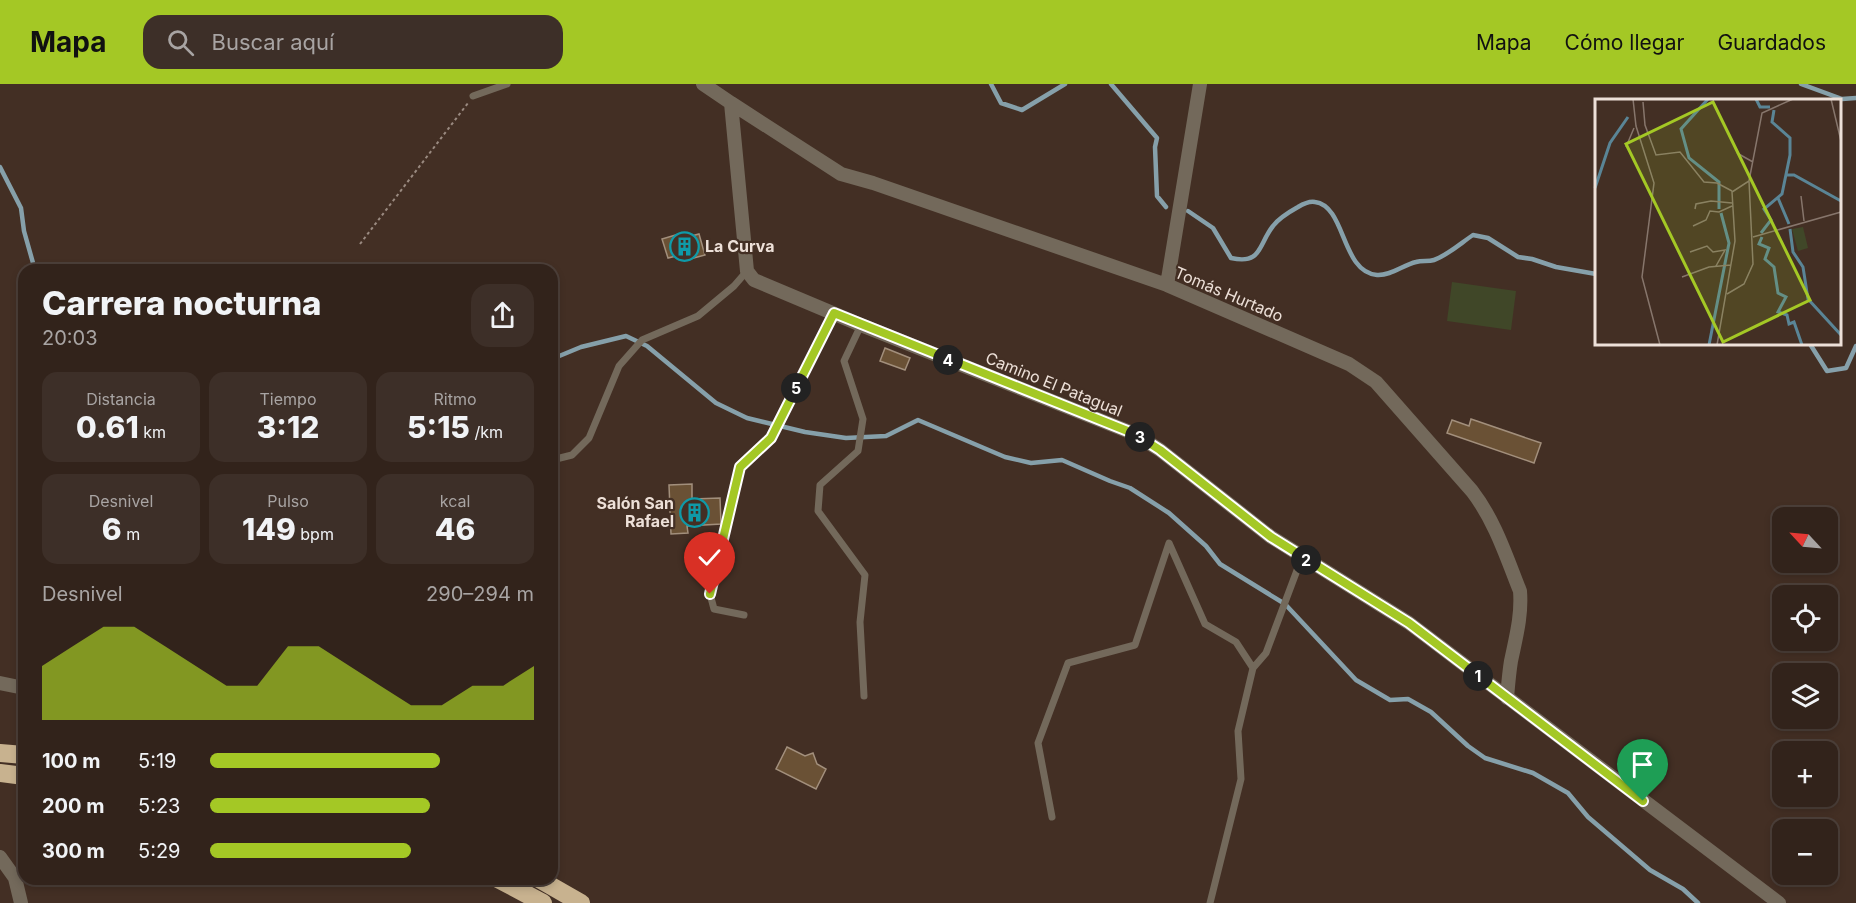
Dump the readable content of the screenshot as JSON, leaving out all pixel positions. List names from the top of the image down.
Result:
{
  "streets": {
    "street": ["Tomás Hurtado", "Camino El Patagual"]
  },
  "crossings": [
    ["Tomás Hurtado", "Camino El Patagual"]
  ],
  "places": {
    "building": ["La Curva", "Salón San Rafael"]
  },
  "north": "top left",
  "page": {
    "header": "Mapa",
    "search": "Buscar aquí",
    "nav": ["Mapa", "Cómo llegar", "Guardados"],
    "heading": ["Carrera nocturna", "20:03"],
    "pins": [
      "4",
      "5",
      "3",
      "2",
      "1"
    ],
    "stats": [
      ["Distancia", "0.61 km"],
      ["Tiempo", "3:12"],
      ["Ritmo", "5:15 /km"],
      ["Desnivel", "6 m"],
      ["Pulso", "149 bpm"],
      ["kcal", "46"]
    ],
    "map_buttons": ["+", "−"],
    "chart": ["Desnivel", "290–294 m"],
    "list": [
      {
        "name": "100 m",
        "note": "5:19"
      },
      {
        "name": "200 m",
        "note": "5:23"
      },
      {
        "name": "300 m",
        "note": "5:29"
      }
    ]
  }
}
